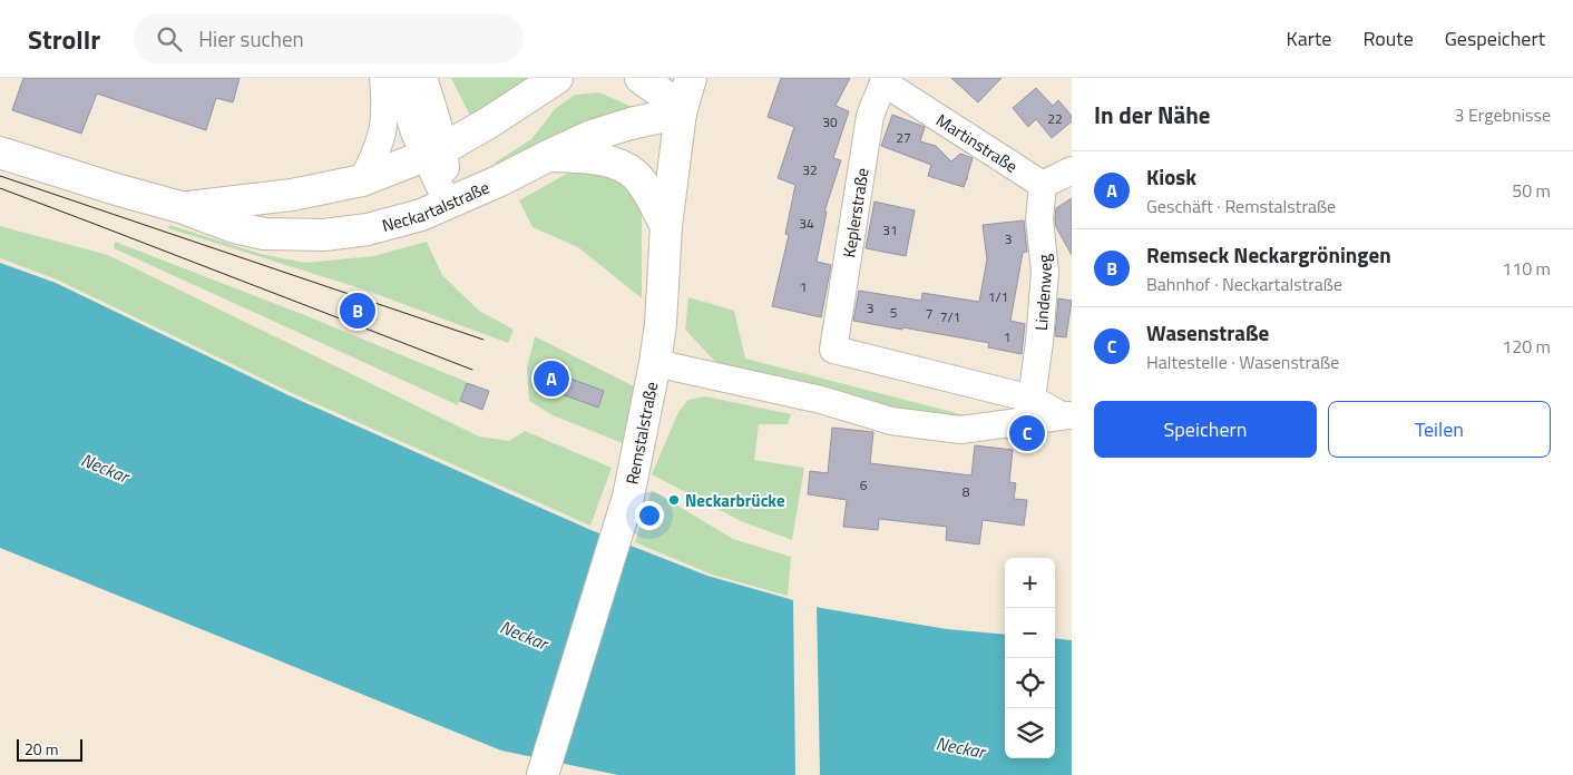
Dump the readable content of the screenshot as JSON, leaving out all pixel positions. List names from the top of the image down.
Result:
{
  "streets": {
    "main road": ["Neckartalstraße", "Remstalstraße"],
    "street": ["Martinstraße", "Keplerstraße", "Lindenweg"]
  },
  "crossings": [
    ["Martinstraße", "Keplerstraße"],
    ["Martinstraße", "Lindenweg"],
    ["Neckartalstraße", "Remstalstraße"],
    ["Keplerstraße", "Lindenweg"]
  ],
  "water": ["Neckar"],
  "places": ["Neckarbrücke"],
  "house_numbers": [
    "22",
    "30",
    "27",
    "32",
    "34",
    "31",
    "3",
    "1",
    "1/1",
    "3",
    "5",
    "7",
    "7/1",
    "1",
    "6",
    "8"
  ],
  "scale_bar": "20 m",
  "page": {
    "header": "Strollr",
    "search": "Hier suchen",
    "nav": ["Karte", "Route", "Gespeichert"],
    "heading": ["In der Nähe", "3 Ergebnisse"],
    "list": [
      {
        "mark": "A",
        "name": "Kiosk",
        "note": "Geschäft · Remstalstraße",
        "value": "50 m"
      },
      {
        "mark": "B",
        "name": "Remseck Neckargröningen",
        "note": "Bahnhof · Neckartalstraße",
        "value": "110 m"
      },
      {
        "mark": "C",
        "name": "Wasenstraße",
        "note": "Haltestelle · Wasenstraße",
        "value": "120 m"
      }
    ],
    "pins": ["B", "A", "C"],
    "buttons": ["Speichern", "Teilen"],
    "map_buttons": ["+", "−"],
    "scale": "20 m"
  }
}
